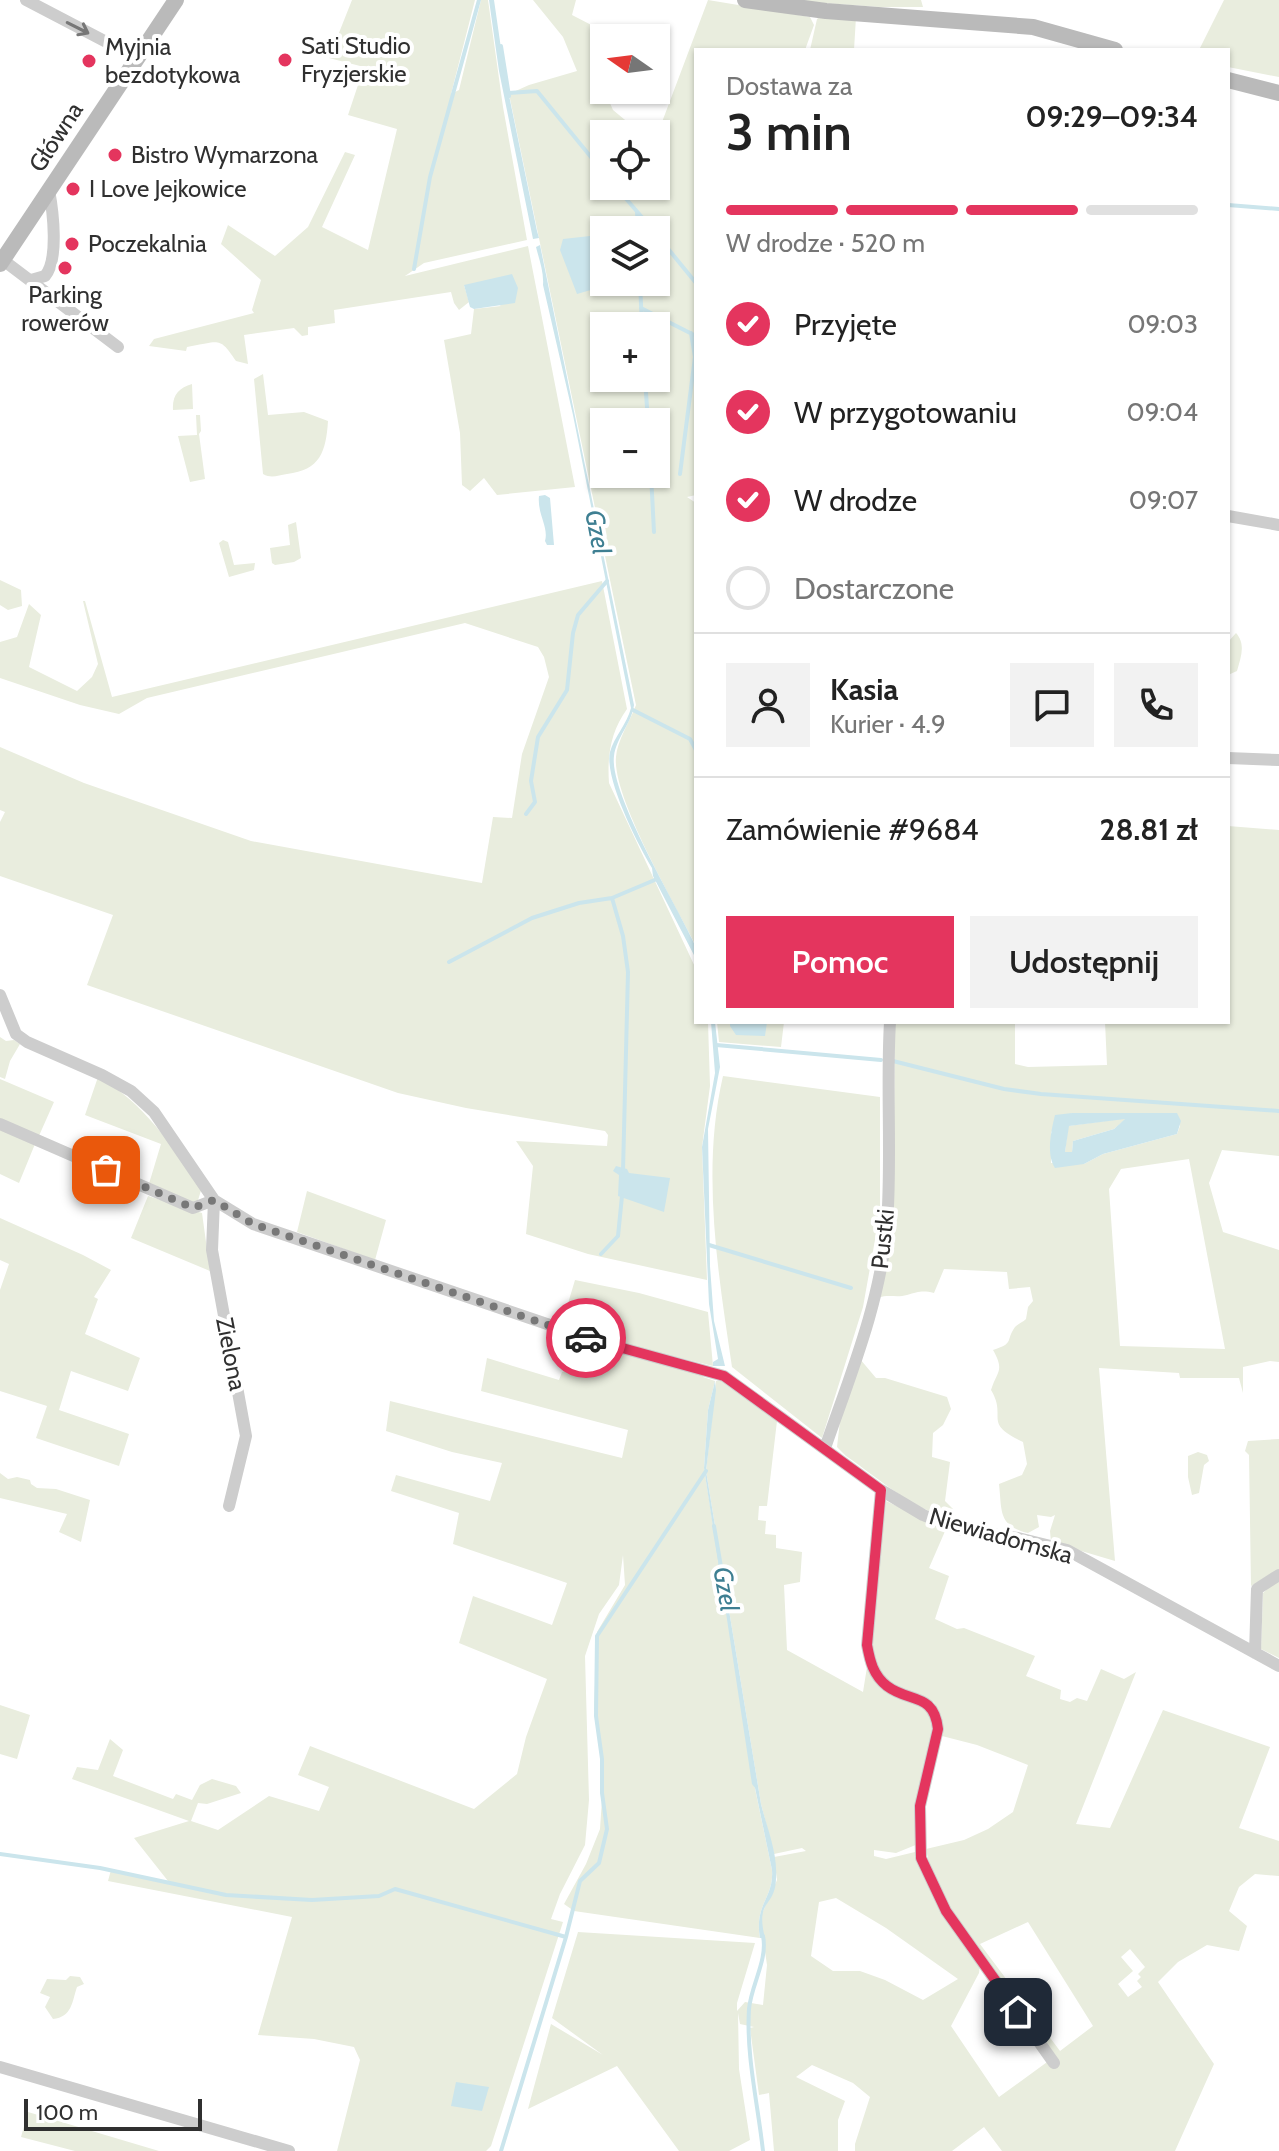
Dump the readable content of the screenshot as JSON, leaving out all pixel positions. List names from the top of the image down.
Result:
{
  "streets": {
    "street": [
      "Główna",
      "Pustki",
      "Zielona",
      "Niewiadomska"
    ]
  },
  "crossings": [
    ["Pustki", "Niewiadomska"],
    ["Zielona", "Niewiadomska"]
  ],
  "water": ["Gzel"],
  "places": [
    "Sati Studio Fryzjerskie",
    "Myjnia bezdotykowa",
    "Bistro Wymarzona",
    "I Love Jejkowice",
    "Poczekalnia",
    "Parking rowerów"
  ],
  "scale_bar": "100 m",
  "north": "left",
  "page": {
    "map_buttons": ["+", "−"],
    "heading": ["3 min", "Dostawa za", "09:29–09:34"],
    "panel": [
      "Kasia",
      "Kurier · 4.9",
      "Zamówienie #9684",
      "28.81 zł"
    ],
    "bar": "W drodze · 520 m",
    "list": [
      ["Przyjęte", "09:03"],
      ["W przygotowaniu", "09:04"],
      ["W drodze", "09:07"],
      "Dostarczone"
    ],
    "buttons": ["Pomoc", "Udostępnij"],
    "scale": "100 m"
  }
}
